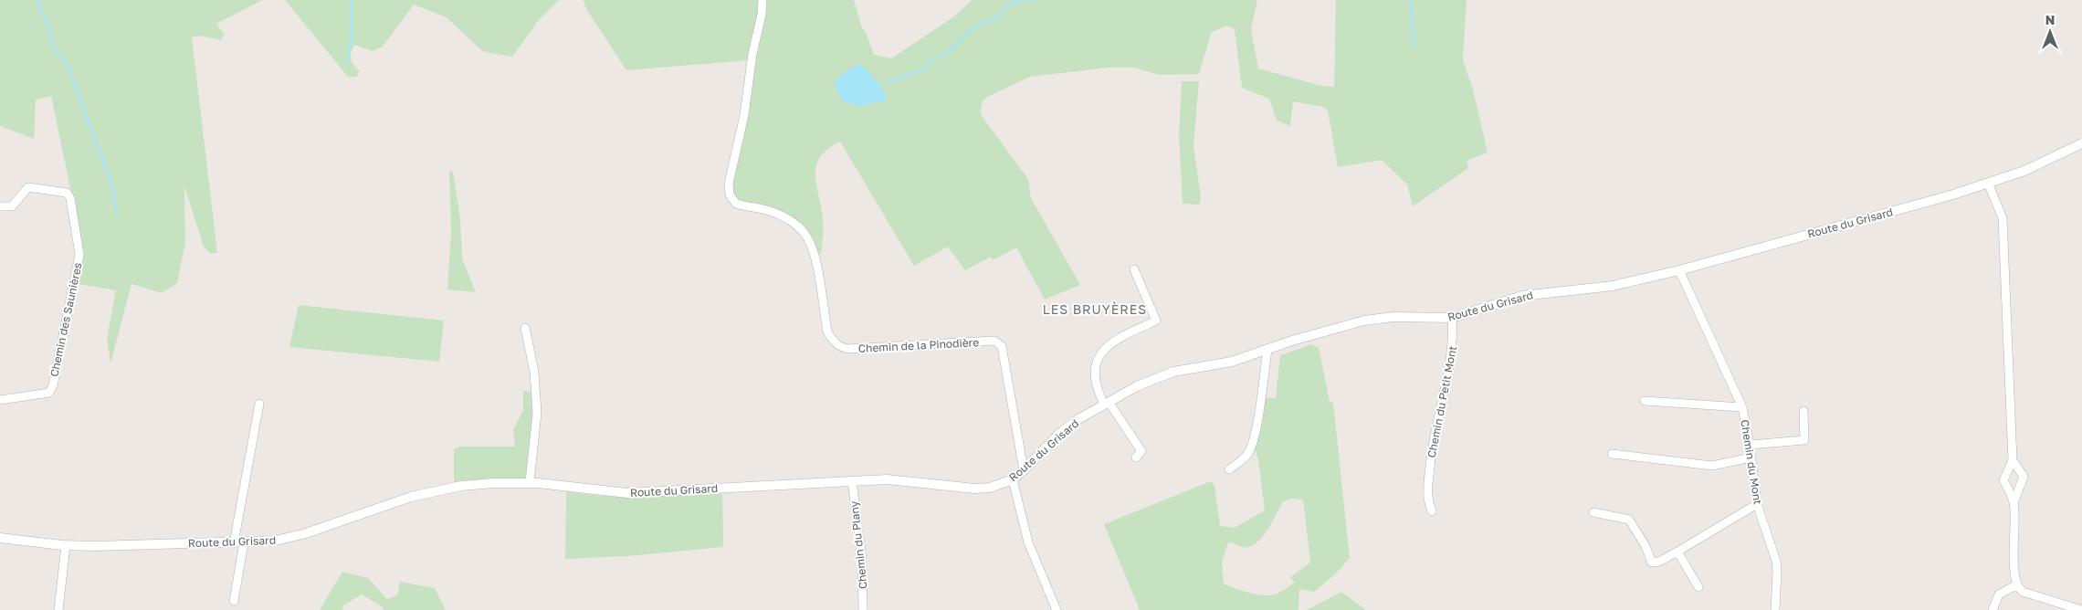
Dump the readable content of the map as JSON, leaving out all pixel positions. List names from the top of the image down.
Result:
{
  "streets": {
    "street": [
      "Route du Grisard",
      "Chemin des Saunières",
      "Chemin de la Pinodière",
      "Chemin du Petit Mont",
      "Chemin du Mont",
      "Chemin du Plany"
    ]
  },
  "crossings": [
    ["Route du Grisard", "Chemin de la Pinodière"],
    ["Route du Grisard", "Chemin du Petit Mont"],
    ["Route du Grisard", "Chemin du Mont"],
    ["Route du Grisard", "Chemin du Plany"]
  ],
  "districts": ["LES BRUYÈRES"],
  "north": "top"
}
